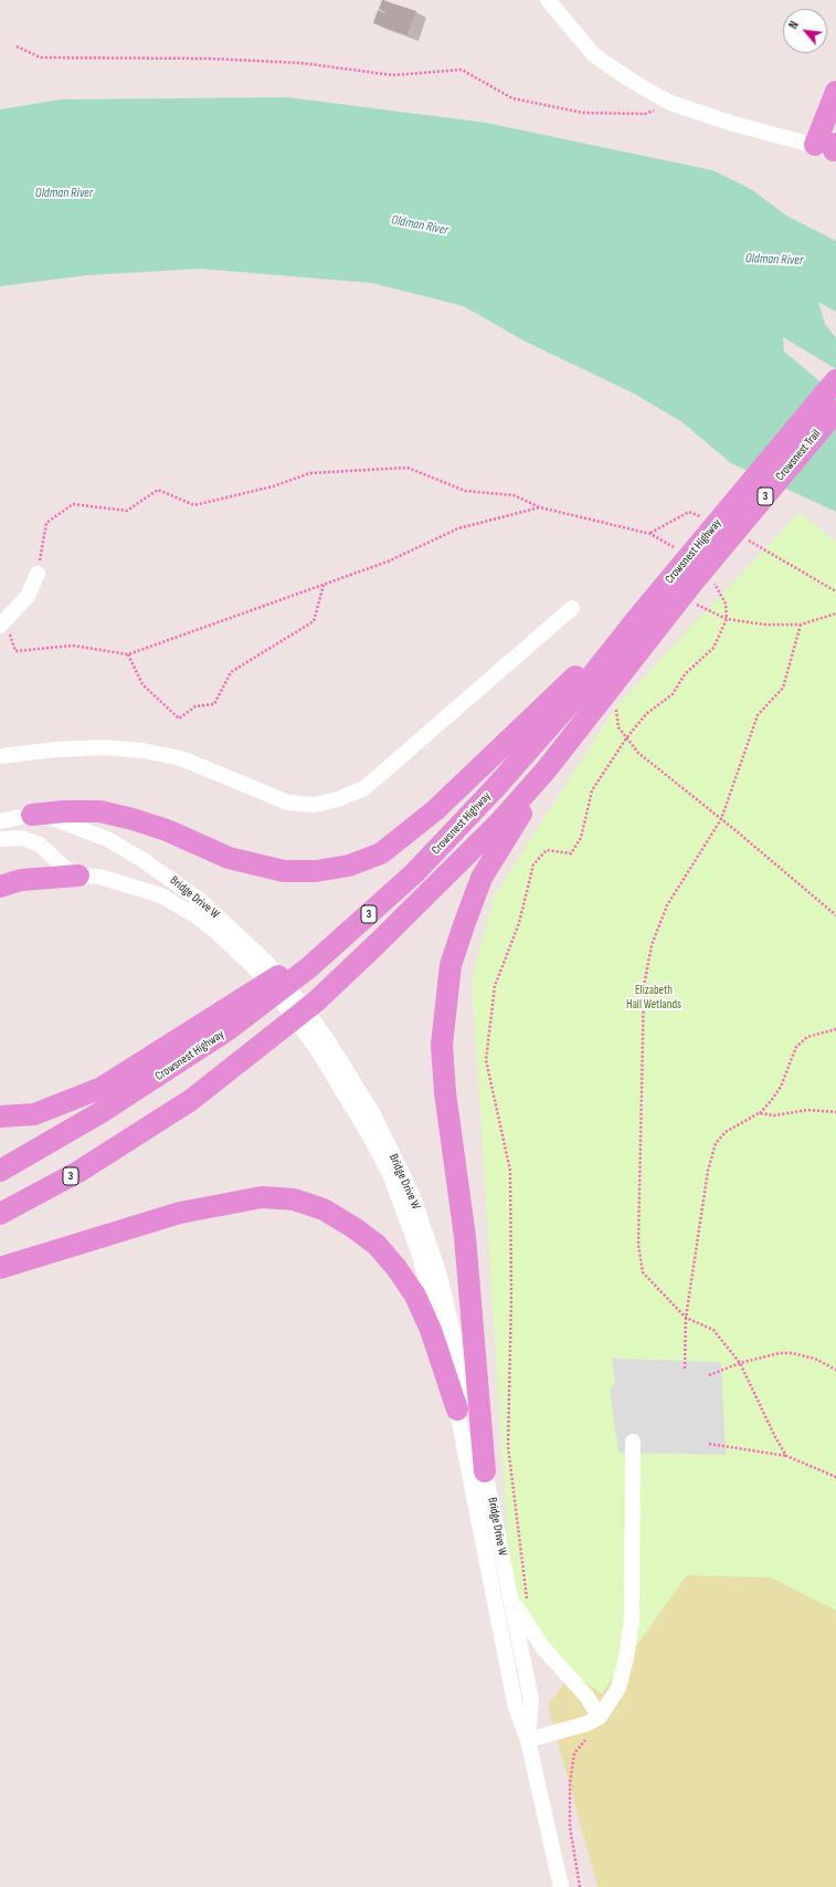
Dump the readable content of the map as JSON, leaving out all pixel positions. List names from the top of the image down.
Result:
{
  "streets": {
    "highway": ["Crowsnest Trail", "3", "Crowsnest Highway"],
    "street": ["Bridge Drive W"]
  },
  "crossings": [
    ["Crowsnest Trail", "Crowsnest Highway"]
  ],
  "water": ["Oldman River"],
  "parks": ["Elizabeth Hall Wetlands"],
  "north": "top left"
}
